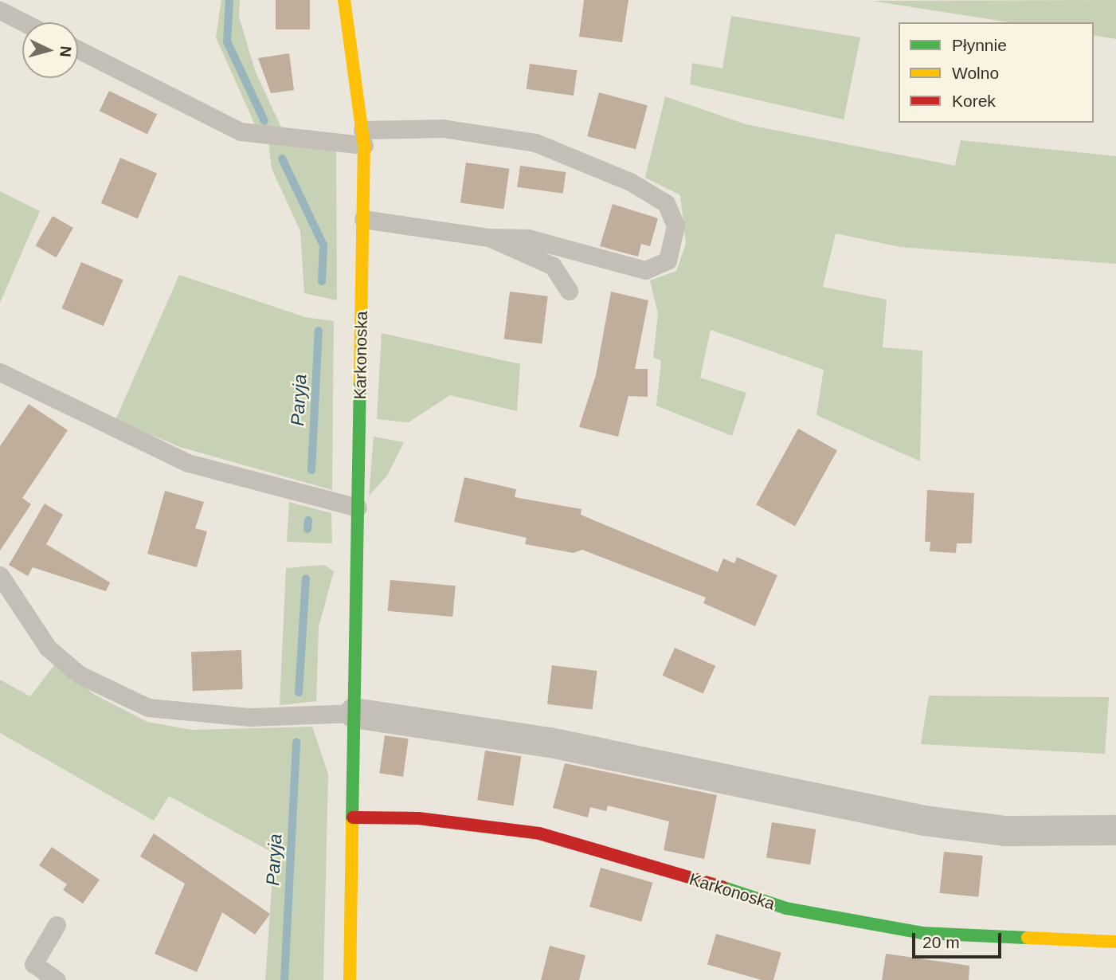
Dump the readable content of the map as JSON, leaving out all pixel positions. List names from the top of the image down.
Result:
{
  "streets": {
    "street": ["Karkonoska"]
  },
  "water": ["Paryja"],
  "legend": ["Płynnie", "Wolno", "Korek"],
  "scale_bar": "20 m",
  "north": "right"
}
